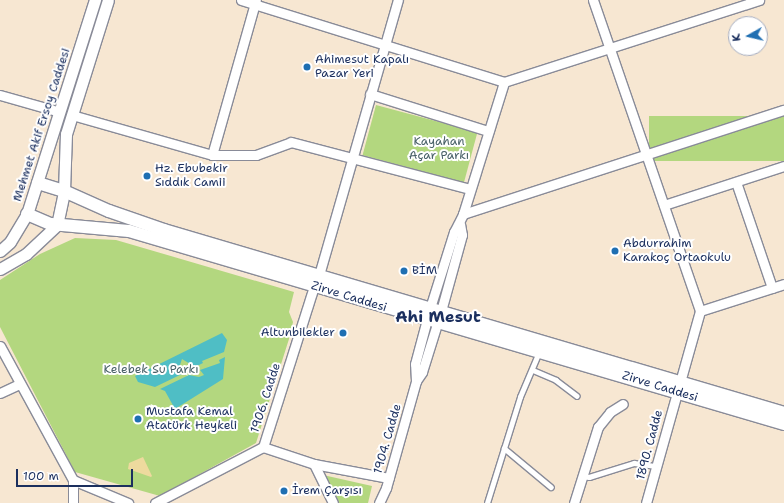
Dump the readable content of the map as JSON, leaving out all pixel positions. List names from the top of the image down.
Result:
{
  "streets": {
    "main road": ["Zirve Caddesi"],
    "street": [
      "Mehmet Akif Ersoy Caddesi",
      "1906. Cadde",
      "1904. Cadde",
      "1890. Cadde"
    ]
  },
  "crossings": [
    ["Mehmet Akif Ersoy Caddesi", "Zirve Caddesi"],
    ["Zirve Caddesi", "1906. Cadde"],
    ["Zirve Caddesi", "1904. Cadde"],
    ["Zirve Caddesi", "1890. Cadde"]
  ],
  "districts": ["Ahi Mesut"],
  "parks": ["Kayahan Açar Parkı", "Kelebek Su Parkı"],
  "places": [
    "Ahimesut Kapalı Pazar Yeri",
    "Hz. Ebubekir Sıddık Camii",
    "Abdurrahim Karakoç Ortaokulu",
    "BİM",
    "Altunbilekler",
    "Mustafa Kemal Atatürk Heykeli",
    "İrem Çarşısı"
  ],
  "scale_bar": "100 m",
  "north": "left"
}
